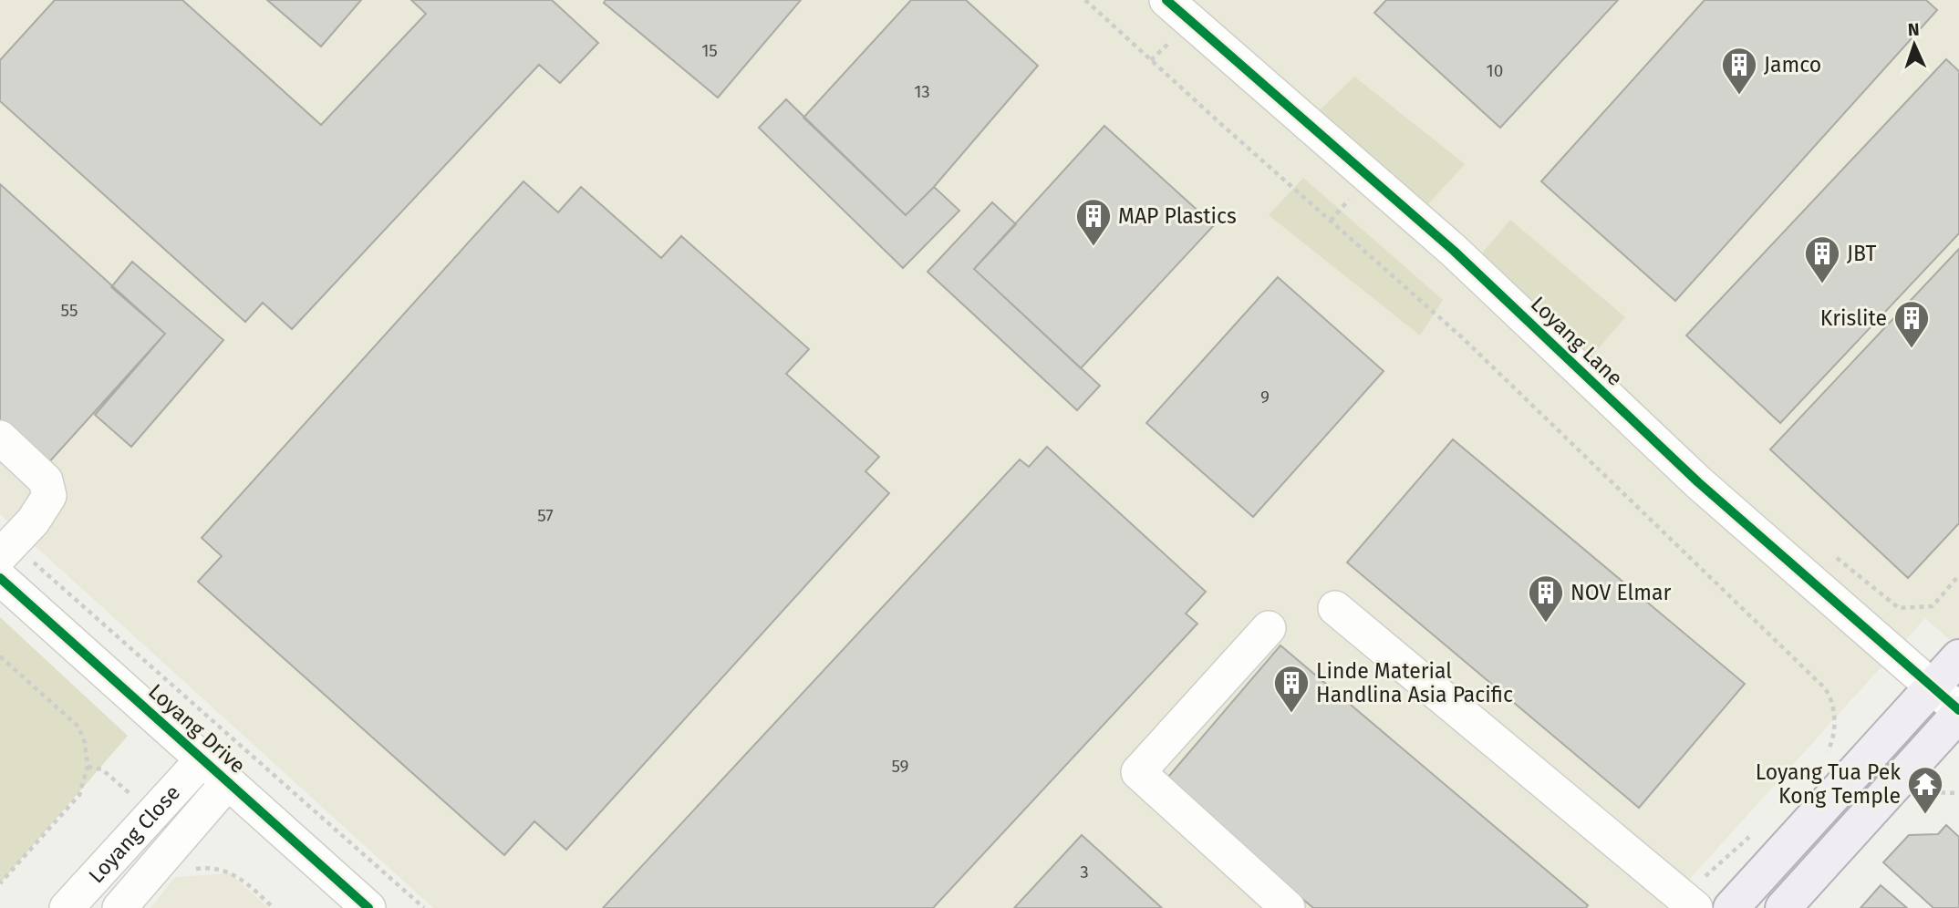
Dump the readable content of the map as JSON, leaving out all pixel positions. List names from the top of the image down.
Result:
{
  "streets": {
    "street": ["Loyang Lane", "Loyang Drive", "Loyang Close"]
  },
  "crossings": [
    ["Loyang Drive", "Loyang Close"]
  ],
  "places": {
    "building": [
      "Jamco",
      "MAP Plastics",
      "JBT",
      "Krislite",
      "NOV Elmar",
      "Linde Material Handlina Asia Pacific"
    ],
    "temple": ["Loyang Tua Pek Kong Temple"]
  },
  "house_numbers": [
    "15",
    "10",
    "13",
    "55",
    "9",
    "57",
    "59",
    "3"
  ],
  "north": "top"
}
